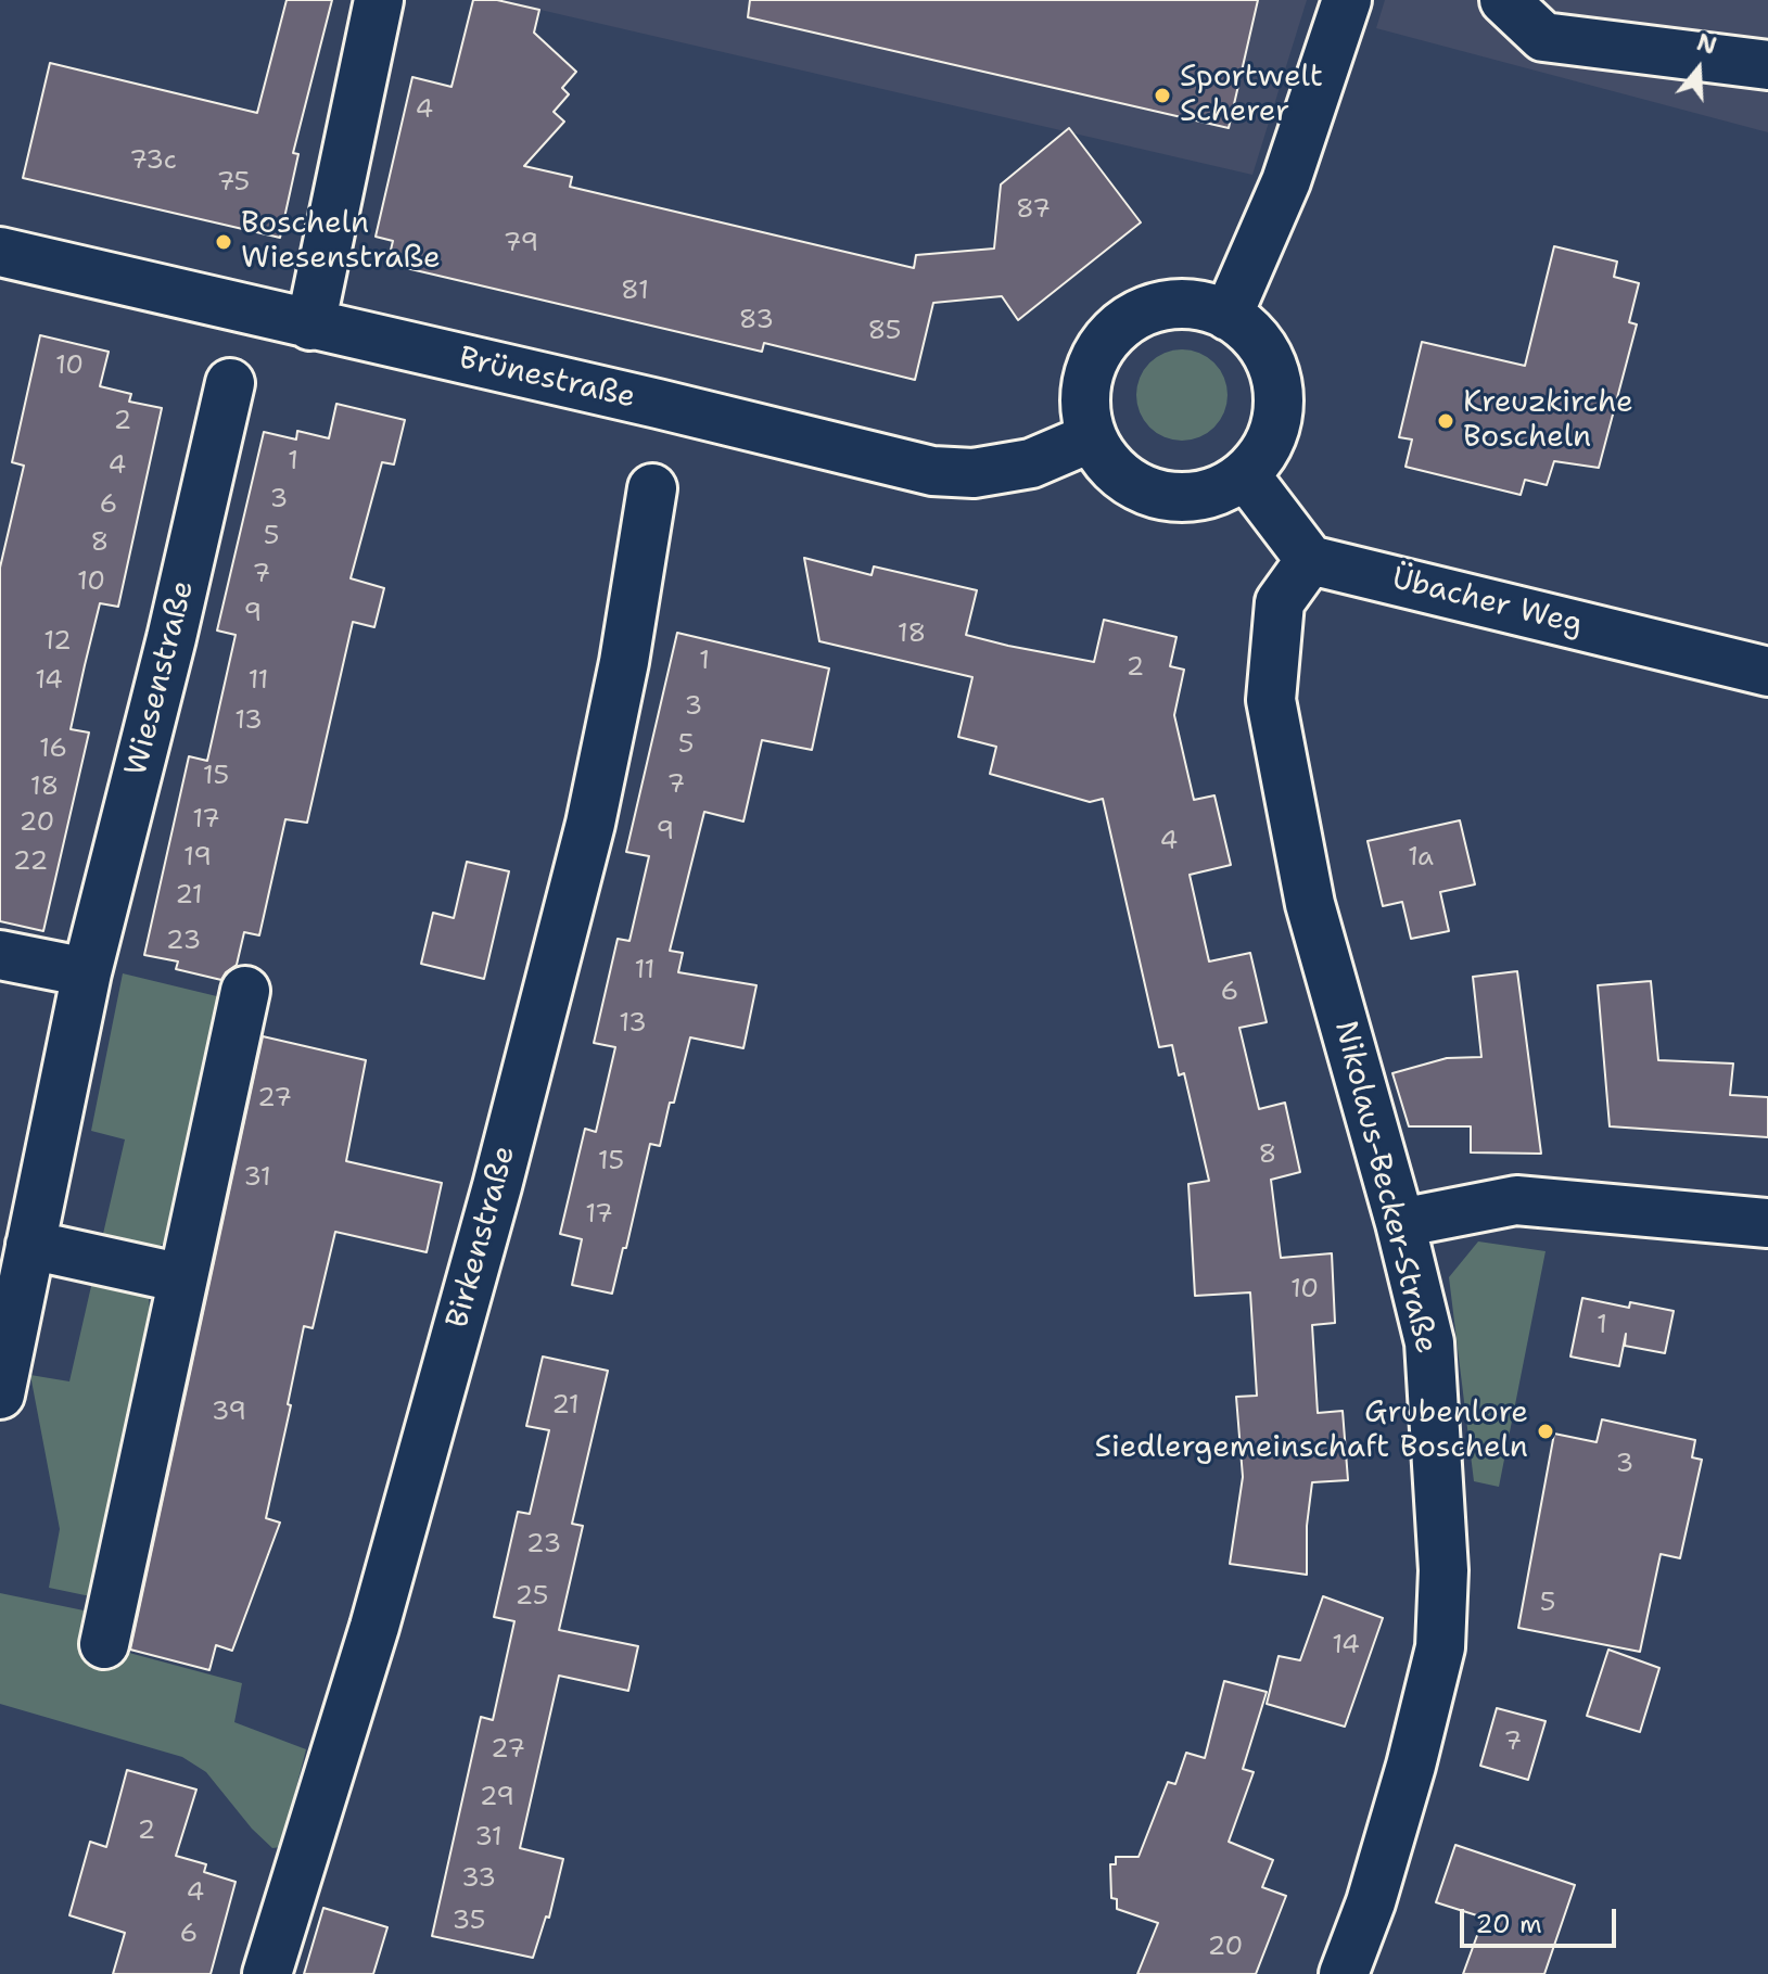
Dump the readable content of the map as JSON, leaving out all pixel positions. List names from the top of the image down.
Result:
{
  "streets": {
    "street": [
      "Brünestraße",
      "Übacher Weg",
      "Wiesenstraße",
      "Nikolaus-Becker-Straße",
      "Birkenstraße"
    ]
  },
  "crossings": [
    ["Übacher Weg", "Nikolaus-Becker-Straße"]
  ],
  "places": [
    "Sportwelt Scherer",
    "Boscheln Wiesenstraße",
    "Kreuzkirche Boscheln",
    "Grubenlore Siedlergemeinschaft Boscheln"
  ],
  "house_numbers": [
    "4",
    "73c",
    "75",
    "87",
    "79",
    "81",
    "83",
    "85",
    "10",
    "2",
    "1",
    "4",
    "3",
    "6",
    "5",
    "8",
    "7",
    "10",
    "9",
    "18",
    "12",
    "1",
    "2",
    "14",
    "11",
    "3",
    "13",
    "5",
    "16",
    "15",
    "7",
    "18",
    "17",
    "20",
    "9",
    "4",
    "19",
    "1a",
    "22",
    "21",
    "23",
    "11",
    "6",
    "13",
    "27",
    "8",
    "15",
    "31",
    "17",
    "10",
    "1",
    "21",
    "39",
    "3",
    "23",
    "25",
    "5",
    "14",
    "7",
    "27",
    "29",
    "2",
    "31",
    "33",
    "4",
    "35",
    "6",
    "20"
  ],
  "scale_bar": "20 m",
  "north": "top"
}
